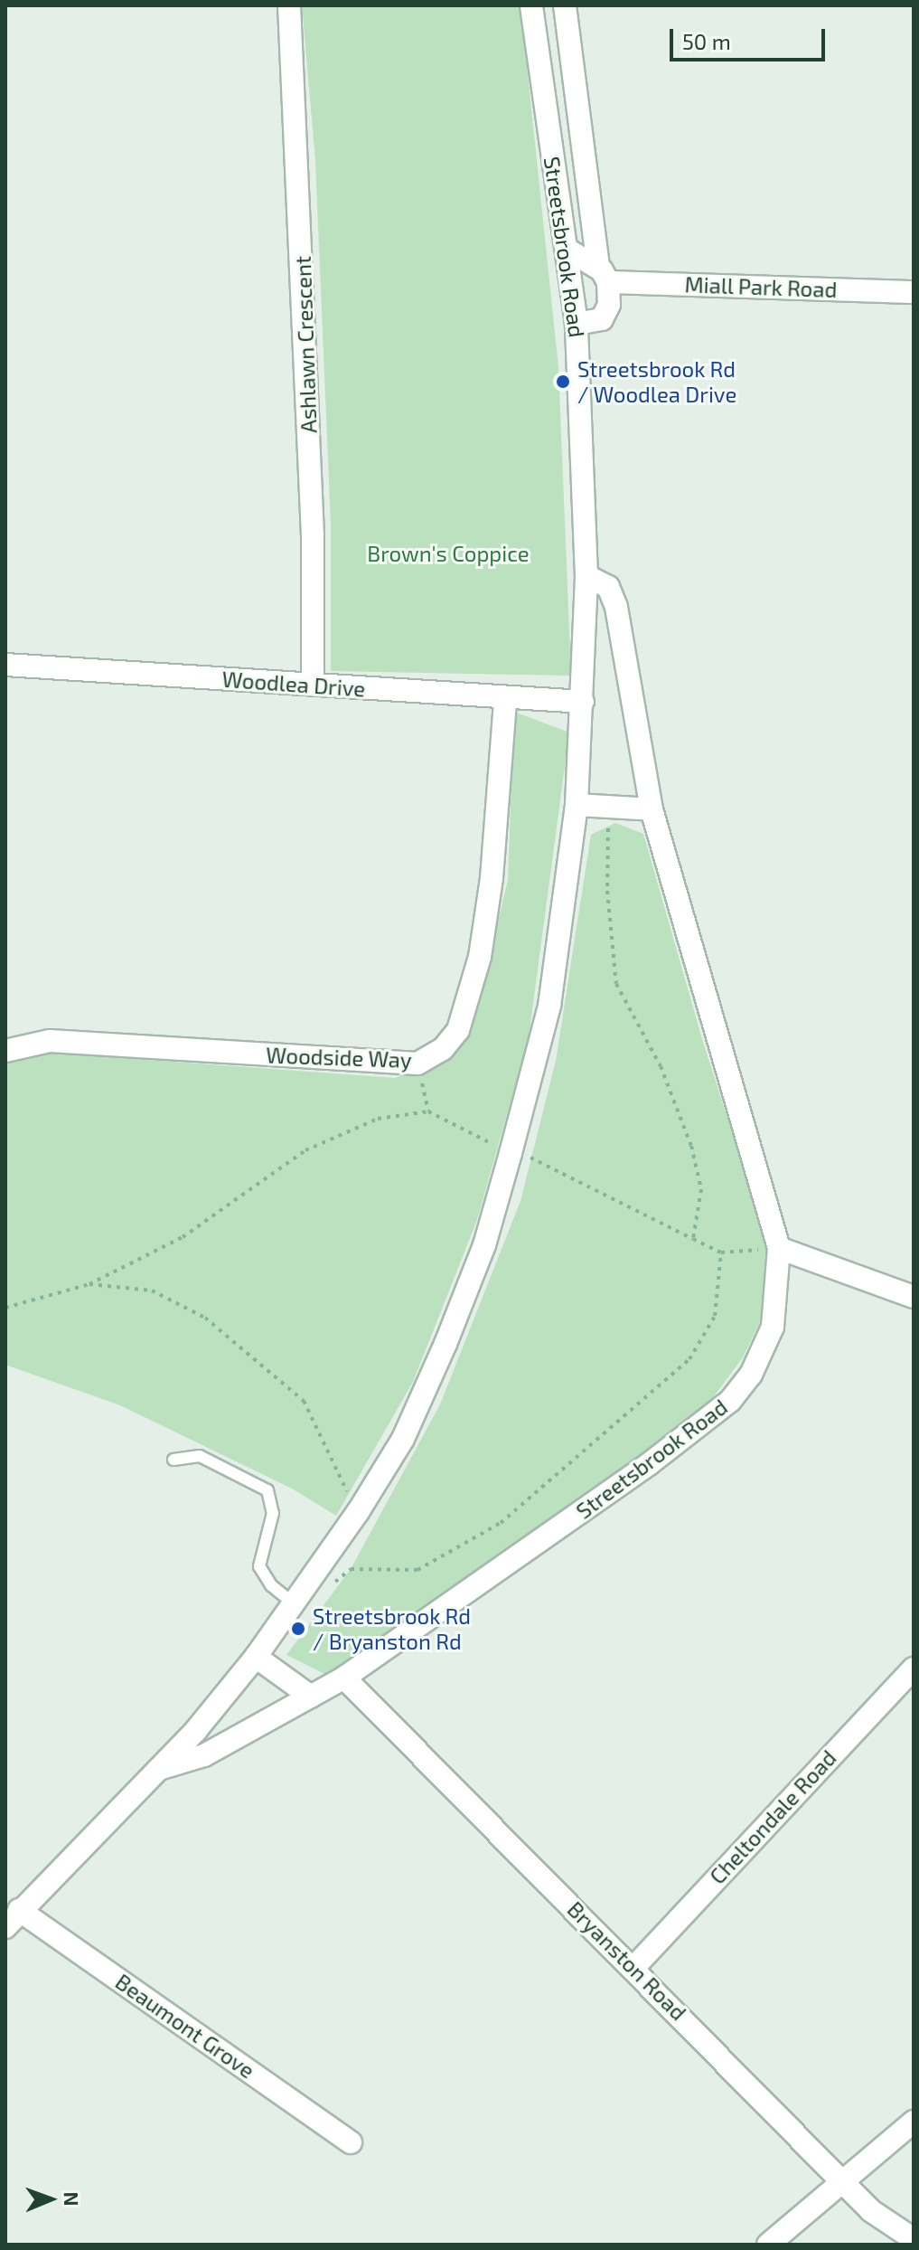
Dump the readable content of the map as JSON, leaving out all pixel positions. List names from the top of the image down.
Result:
{
  "streets": {
    "street": [
      "Streetsbrook Road",
      "Miall Park Road",
      "Ashlawn Crescent",
      "Woodlea Drive",
      "Woodside Way",
      "Cheltondale Road",
      "Bryanston Road",
      "Beaumont Grove"
    ]
  },
  "crossings": [
    ["Streetsbrook Road", "Miall Park Road"],
    ["Streetsbrook Road", "Woodlea Drive"],
    ["Streetsbrook Road", "Bryanston Road"],
    ["Streetsbrook Road", "Beaumont Grove"],
    ["Ashlawn Crescent", "Woodlea Drive"],
    ["Woodlea Drive", "Woodside Way"],
    ["Cheltondale Road", "Bryanston Road"]
  ],
  "parks": ["Brown's Coppice"],
  "places": ["Streetsbrook Rd / Woodlea Drive", "Streetsbrook Rd / Bryanston Rd"],
  "scale_bar": "50 m",
  "north": "right"
}
